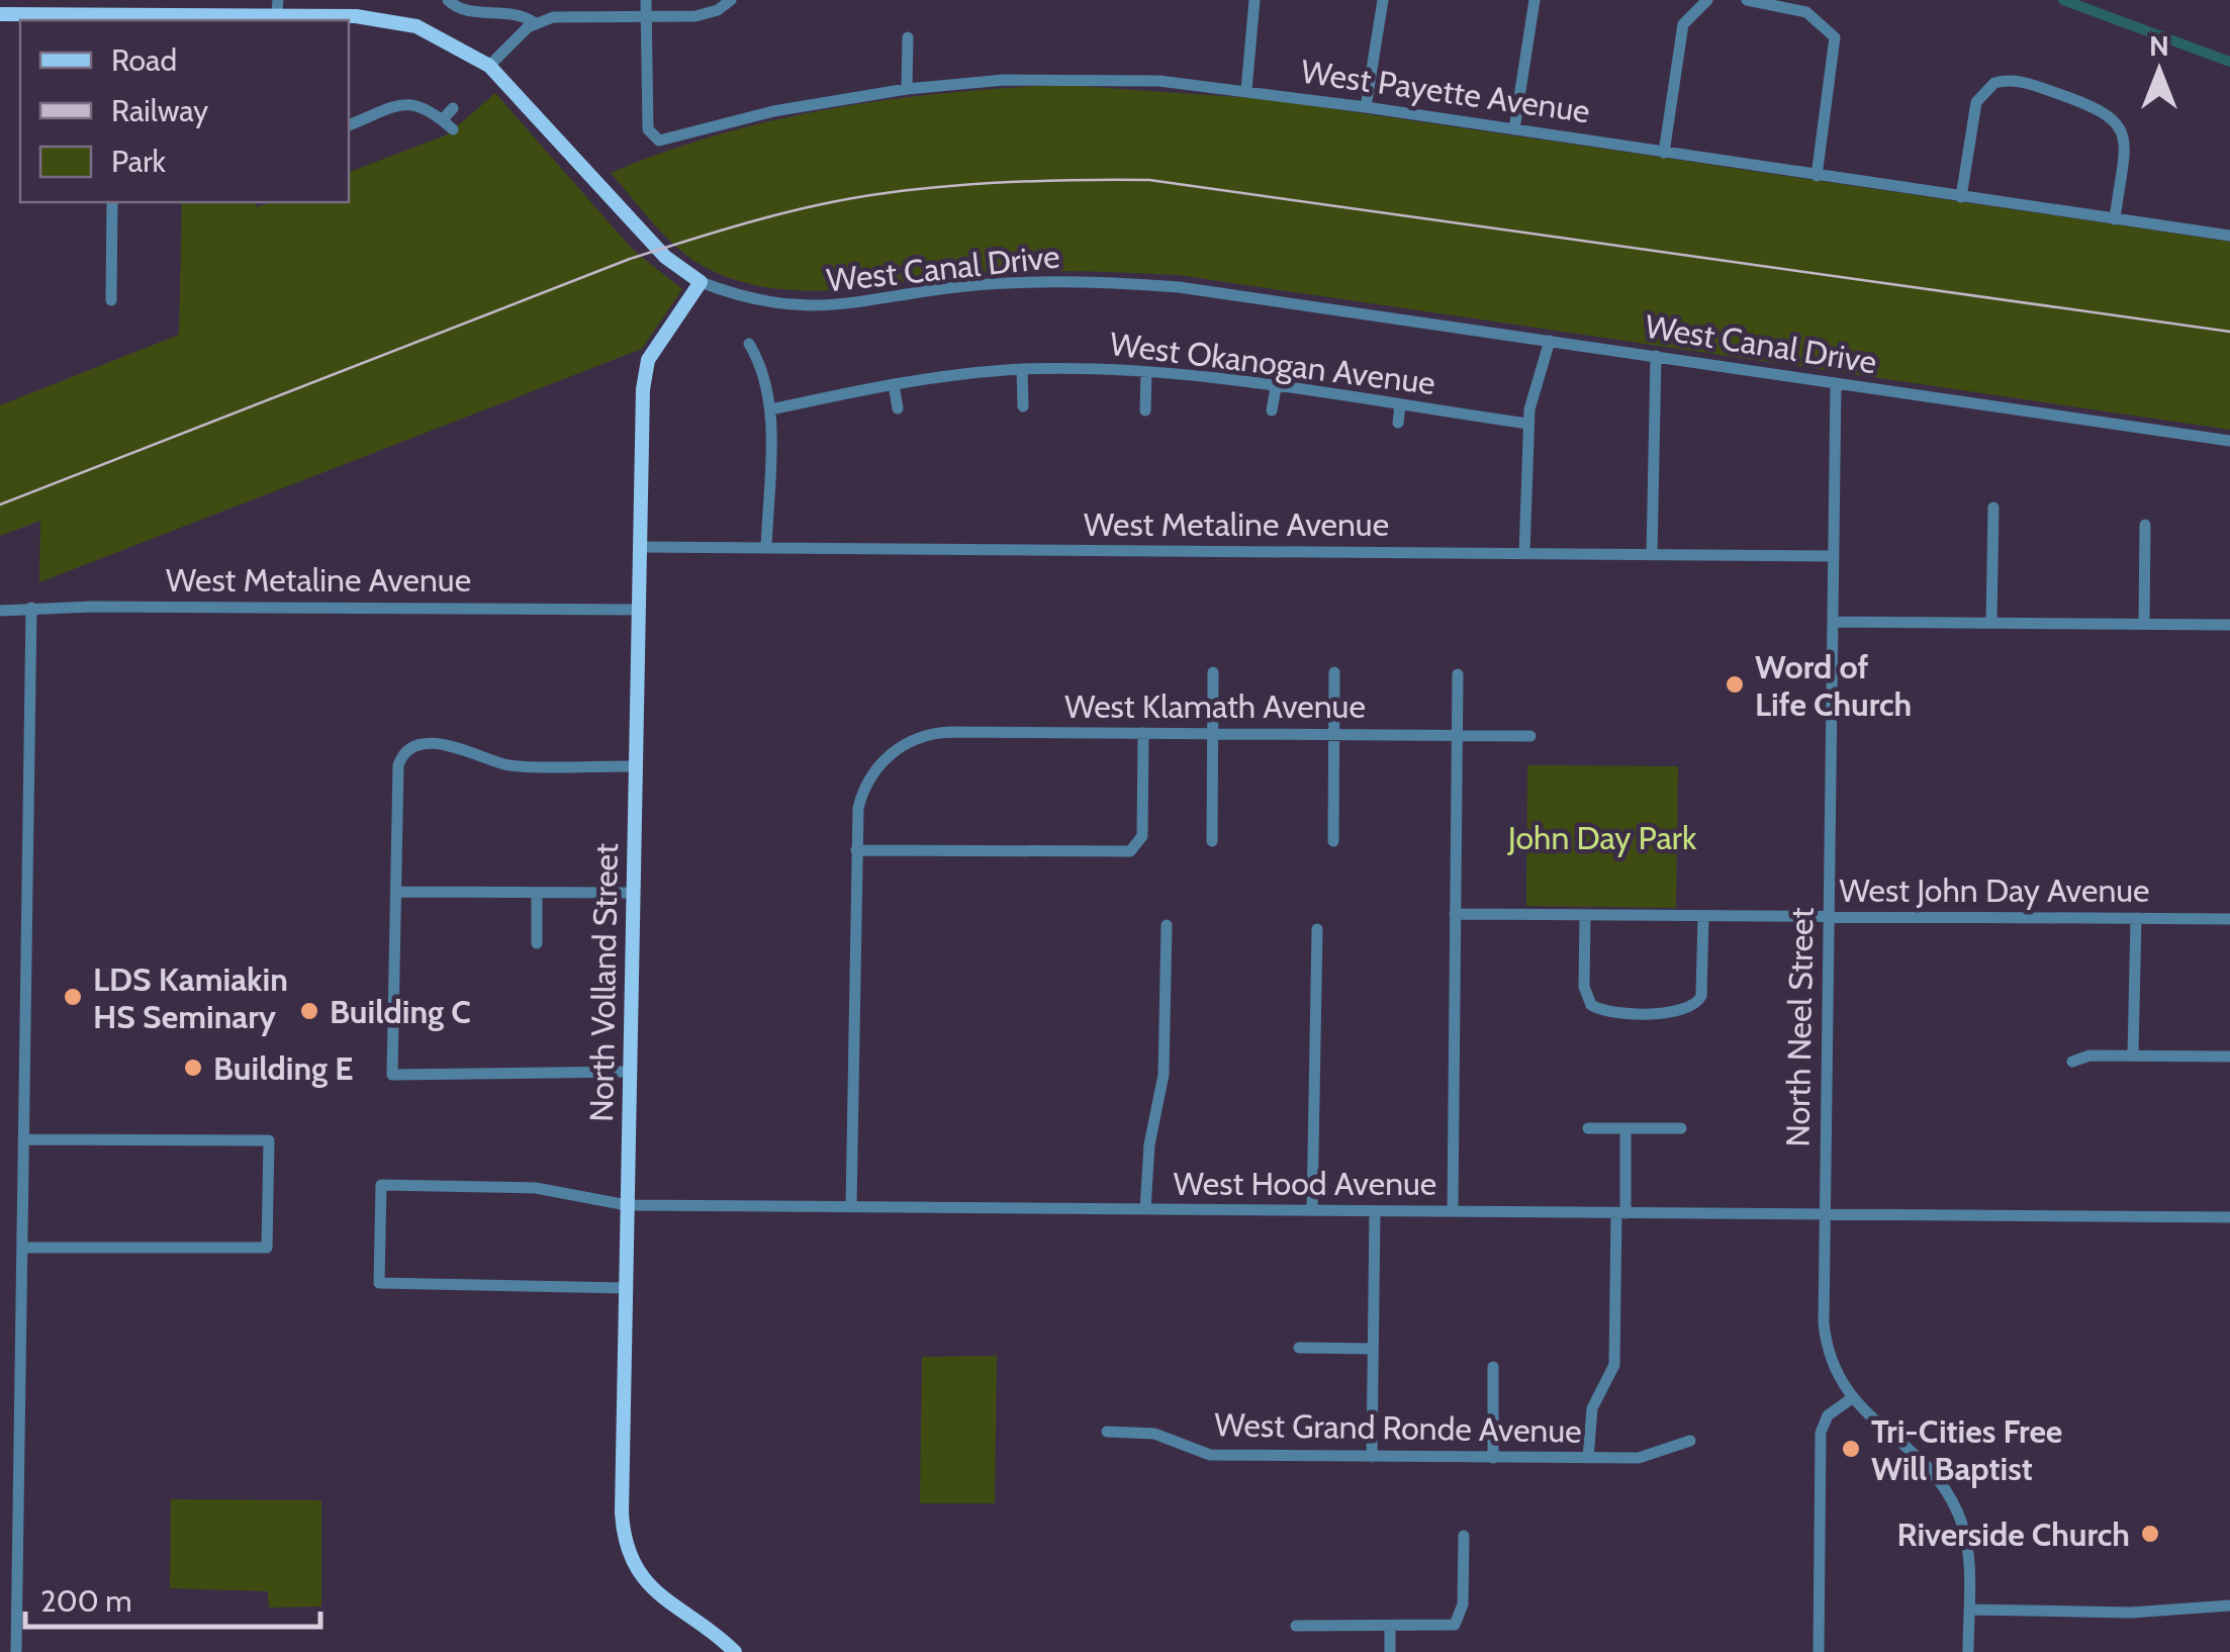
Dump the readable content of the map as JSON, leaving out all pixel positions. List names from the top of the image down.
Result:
{
  "streets": {
    "main road": ["West Canal Drive", "North Volland Street"],
    "street": [
      "West Payette Avenue",
      "West Okanogan Avenue",
      "West Metaline Avenue",
      "West Klamath Avenue",
      "West John Day Avenue",
      "North Neel Street",
      "West Hood Avenue",
      "West Grand Ronde Avenue"
    ]
  },
  "crossings": [
    ["West Canal Drive", "North Volland Street"],
    ["West Canal Drive", "North Neel Street"],
    ["West Metaline Avenue", "North Volland Street"],
    ["West Metaline Avenue", "North Neel Street"],
    ["West John Day Avenue", "North Neel Street"],
    ["North Volland Street", "West Hood Avenue"],
    ["North Neel Street", "West Hood Avenue"]
  ],
  "parks": ["John Day Park"],
  "places": [
    "Word of Life Church",
    "LDS Kamiakin HS Seminary",
    "Building C",
    "Building E",
    "Tri-Cities Free Will Baptist",
    "Riverside Church"
  ],
  "legend": ["Road", "Railway", "Park"],
  "scale_bar": "200 m",
  "north": "top"
}
